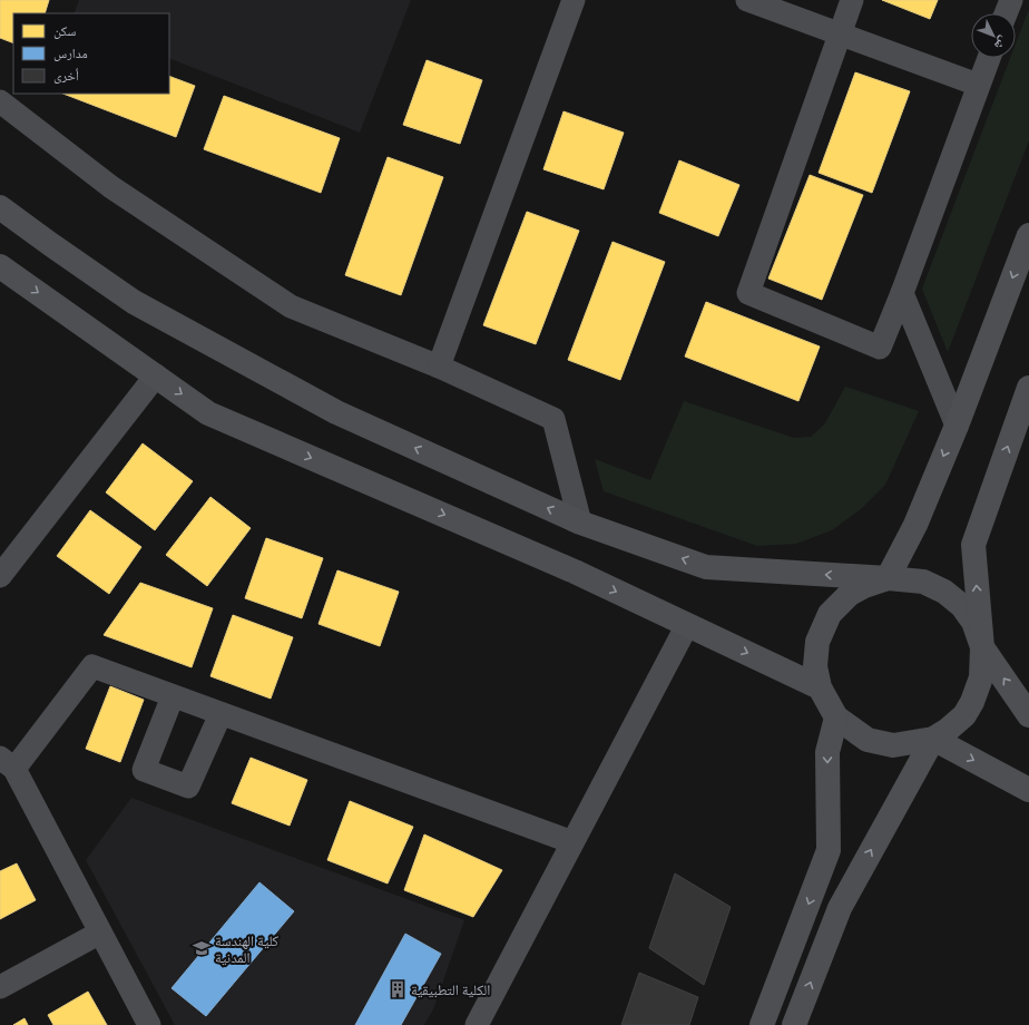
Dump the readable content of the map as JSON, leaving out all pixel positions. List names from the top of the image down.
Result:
{
  "places": {
    "school or university": ["كلية الهندسة المدنية"],
    "building": ["الكلية التطبيقية"]
  },
  "legend": ["سكن", "مدارس", "أخرى"],
  "north": "bottom right"
}
